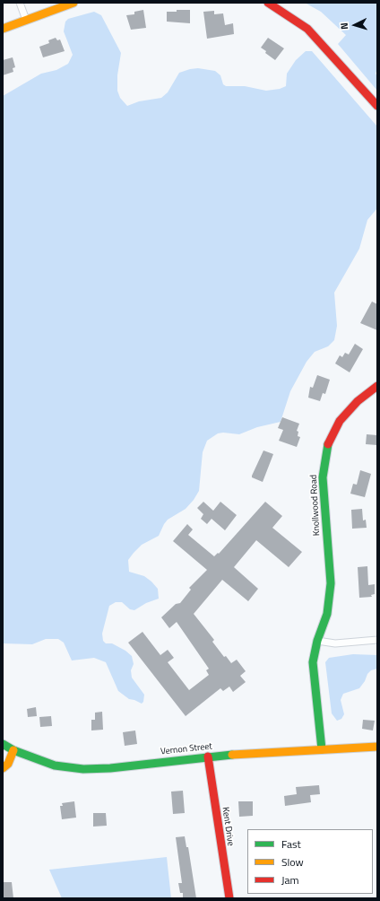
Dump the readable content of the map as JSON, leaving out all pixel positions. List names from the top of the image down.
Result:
{
  "streets": {
    "street": ["Knollwood Road", "Vernon Street", "Kent Drive"]
  },
  "crossings": [
    ["Knollwood Road", "Vernon Street"],
    ["Vernon Street", "Kent Drive"]
  ],
  "legend": ["Fast", "Slow", "Jam"],
  "north": "left"
}
